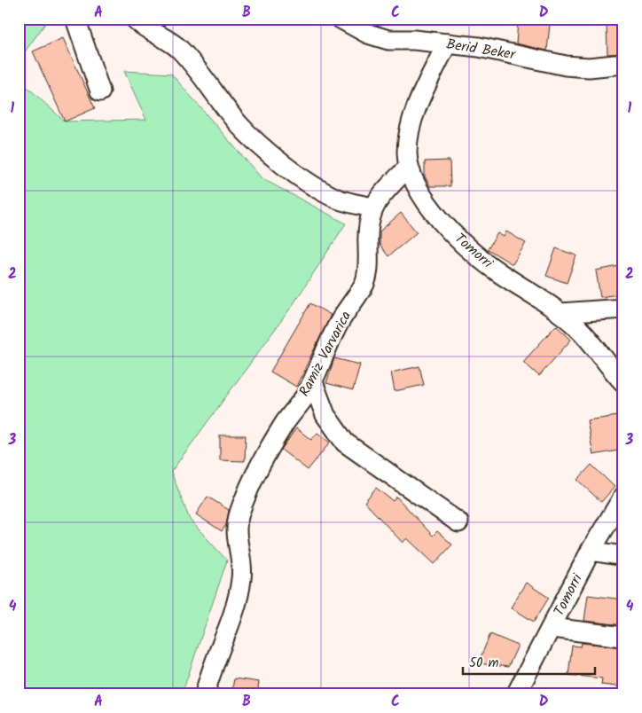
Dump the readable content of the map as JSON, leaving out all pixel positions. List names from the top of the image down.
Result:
{
  "streets": {
    "street": ["Berid Beker", "Tomorri", "Ramiz Varvarica"]
  },
  "crossings": [
    ["Tomorri", "Ramiz Varvarica"]
  ],
  "scale_bar": "50 m",
  "grid": {
    "columns": [
      "A",
      "B",
      "C",
      "D"
    ],
    "rows": [
      "1",
      "2",
      "3",
      "4"
    ]
  }
}
